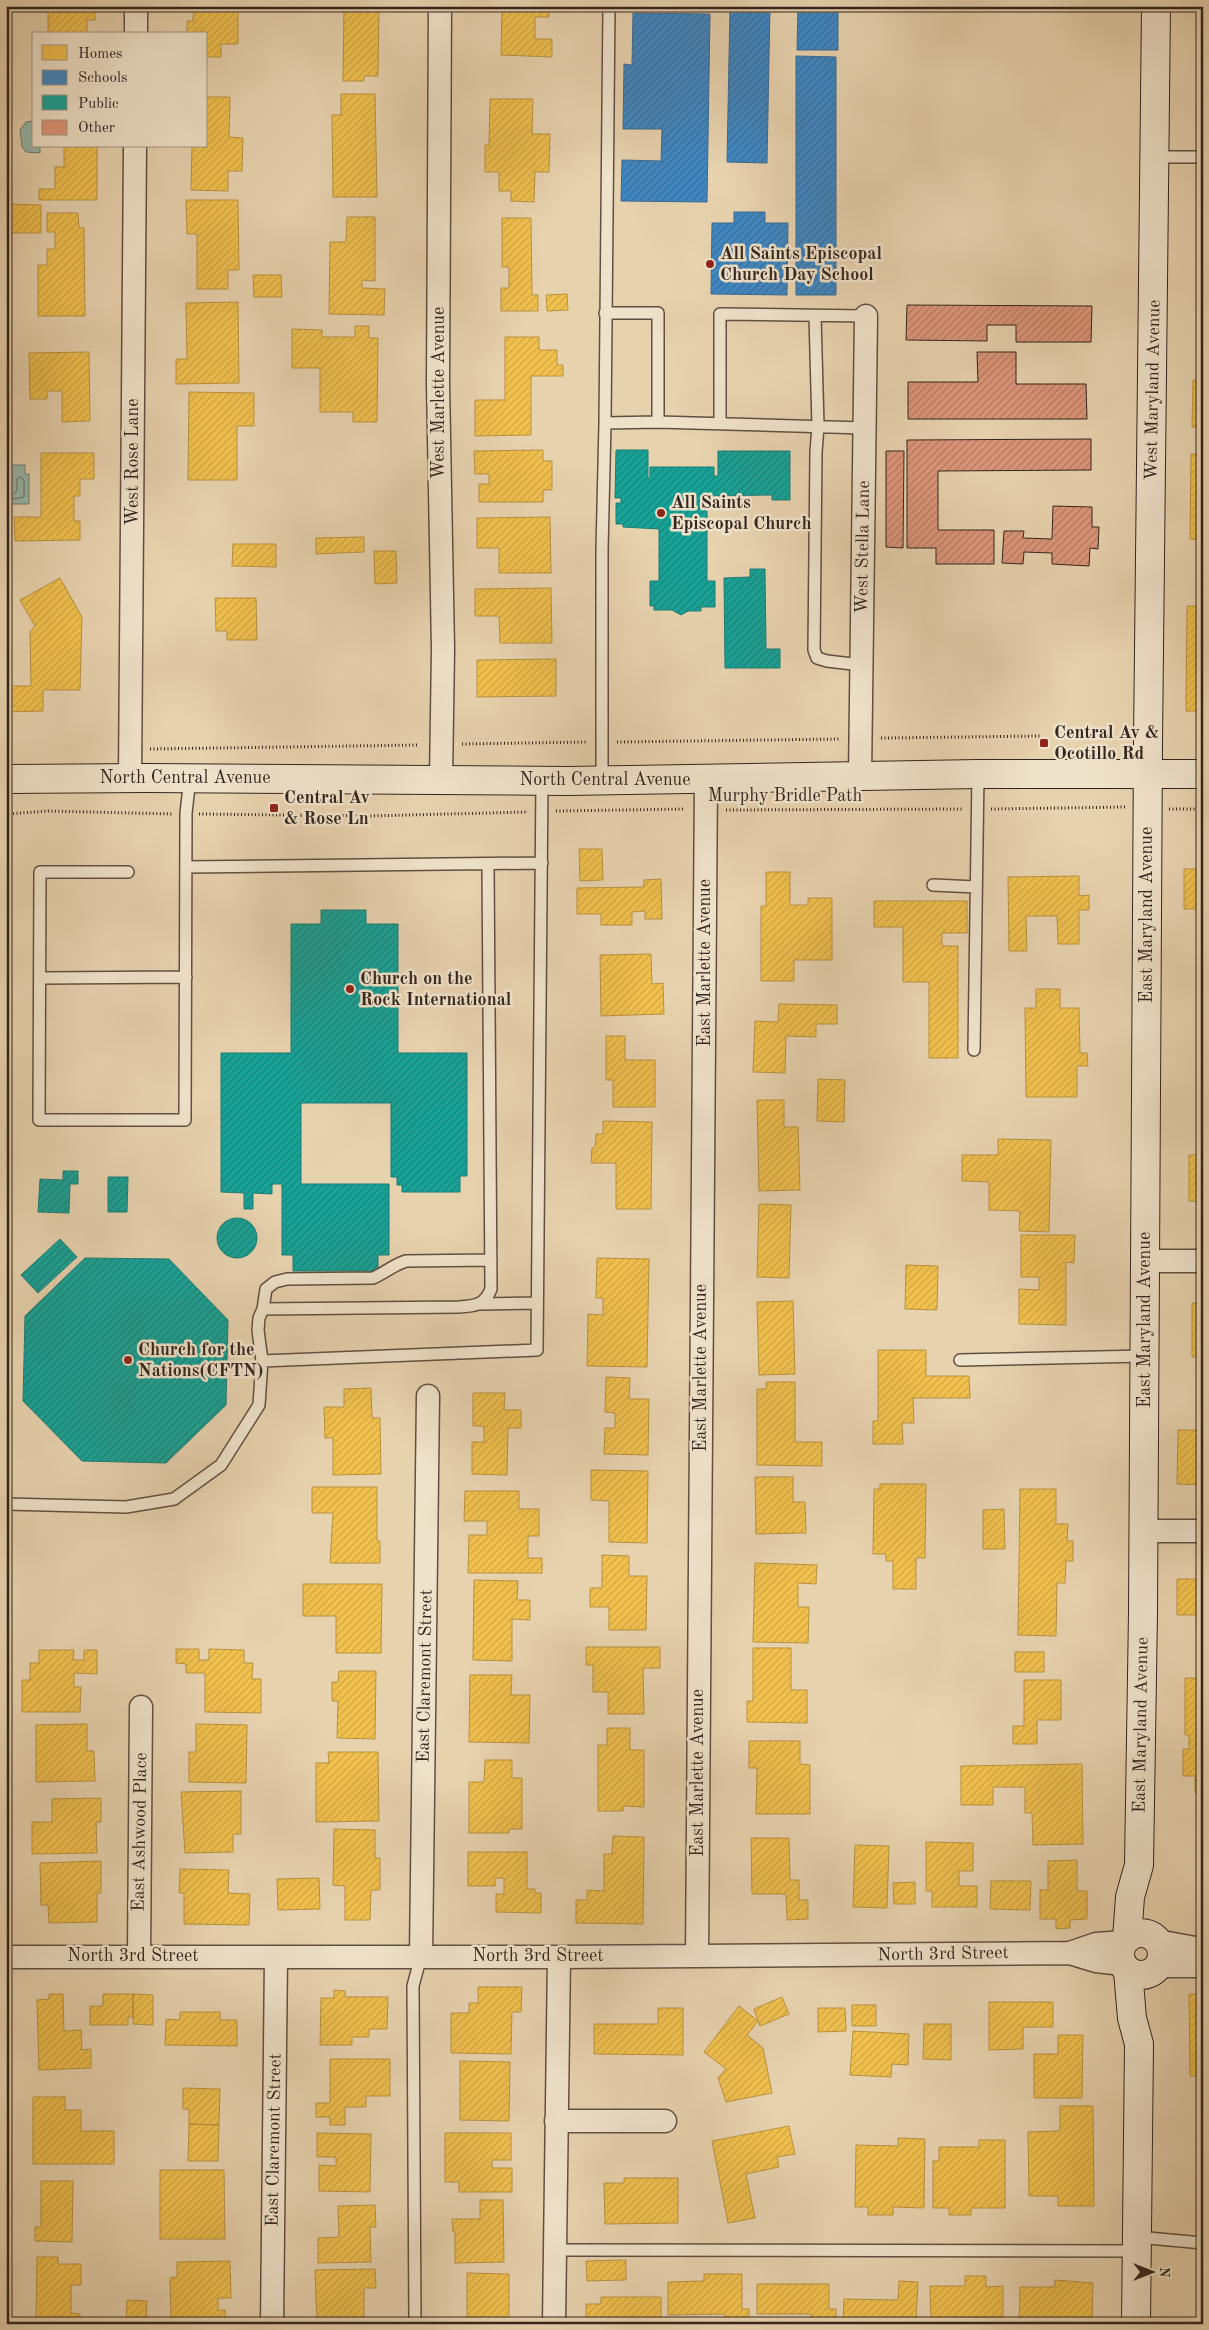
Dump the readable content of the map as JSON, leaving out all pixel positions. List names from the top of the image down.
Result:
{
  "streets": {
    "street": [
      "West Maryland Avenue",
      "West Marlette Avenue",
      "West Rose Lane",
      "West Stella Lane",
      "North Central Avenue",
      "East Maryland Avenue",
      "East Marlette Avenue",
      "East Claremont Street",
      "East Ashwood Place",
      "North 3rd Street"
    ],
    "path": ["Murphy Bridle Path"]
  },
  "crossings": [
    ["West Maryland Avenue", "North Central Avenue"],
    ["West Maryland Avenue", "East Maryland Avenue"],
    ["West Marlette Avenue", "North Central Avenue"],
    ["West Rose Lane", "North Central Avenue"],
    ["West Stella Lane", "North Central Avenue"],
    ["North Central Avenue", "East Maryland Avenue"],
    ["North Central Avenue", "East Marlette Avenue"],
    ["Murphy Bridle Path", "East Marlette Avenue"],
    ["East Maryland Avenue", "North 3rd Street"],
    ["East Marlette Avenue", "North 3rd Street"],
    ["East Claremont Street", "North 3rd Street"],
    ["East Ashwood Place", "North 3rd Street"]
  ],
  "places": {
    "other": [
      "All Saints Episcopal Church Day School",
      "All Saints Episcopal Church",
      "Church on the Rock International",
      "Church for the Nations(CFTN)"
    ],
    "transit": ["Central Av & Ocotillo Rd", "Central Av & Rose Ln"]
  },
  "legend": [
    "Homes",
    "Schools",
    "Public",
    "Other"
  ],
  "north": "right"
}
